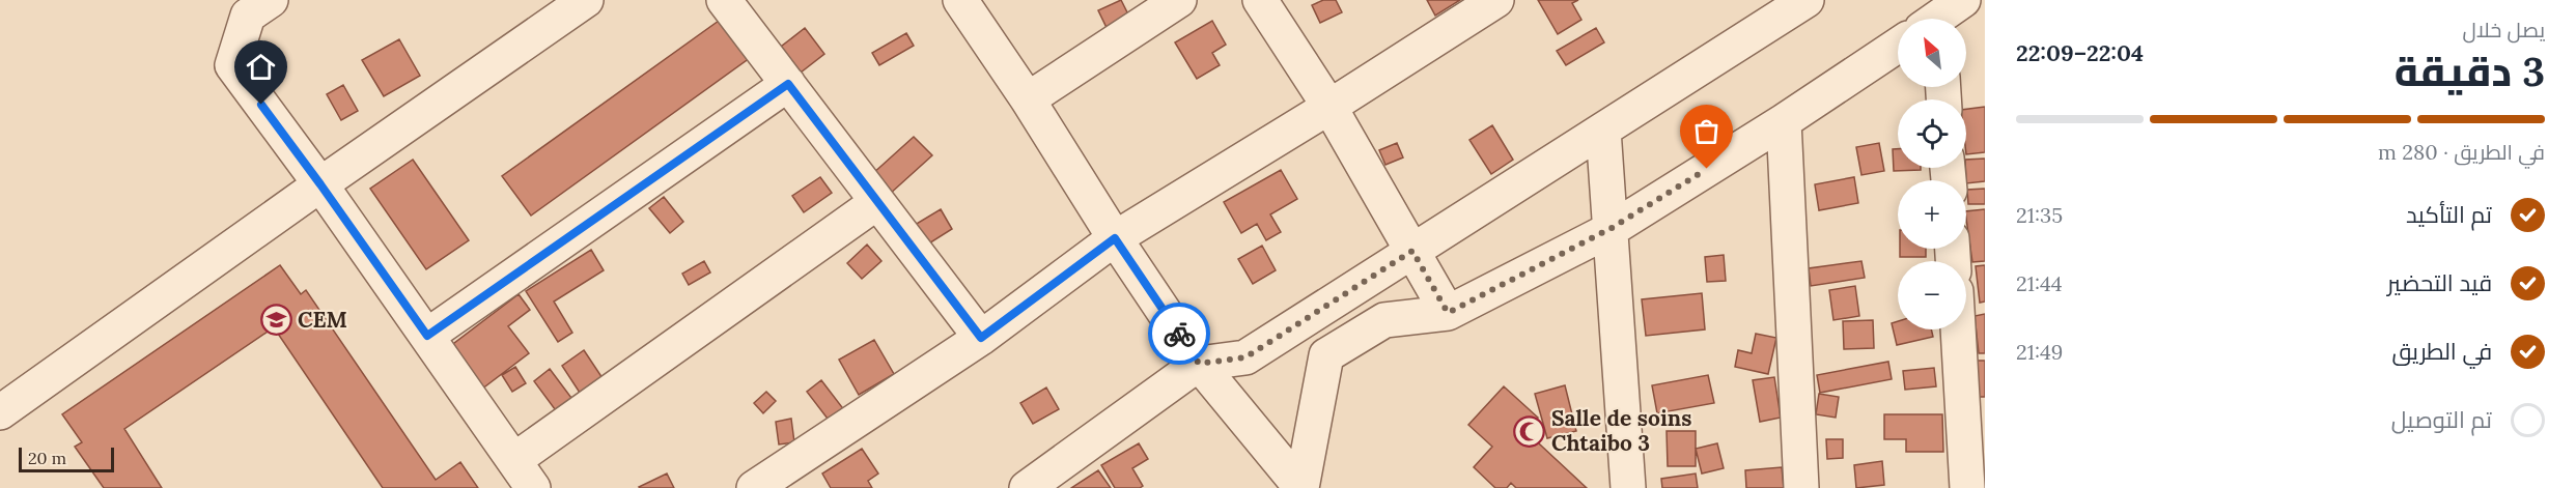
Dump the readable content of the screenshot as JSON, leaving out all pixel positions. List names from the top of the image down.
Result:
{
  "places": {
    "school or university": ["CEM"],
    "mosque": ["Salle de soins Chtaibo 3"]
  },
  "scale_bar": "20 m",
  "north": "top left",
  "page": {
    "heading": ["3 دقيقة", "يصل خلال", "22:04–22:09"],
    "map_buttons": ["+", "−"],
    "bar": "في الطريق · 280 m",
    "list": [
      ["تم التأكيد", "21:35"],
      ["قيد التحضير", "21:44"],
      ["في الطريق", "21:49"],
      "تم التوصيل"
    ],
    "scale": "20 m"
  }
}
